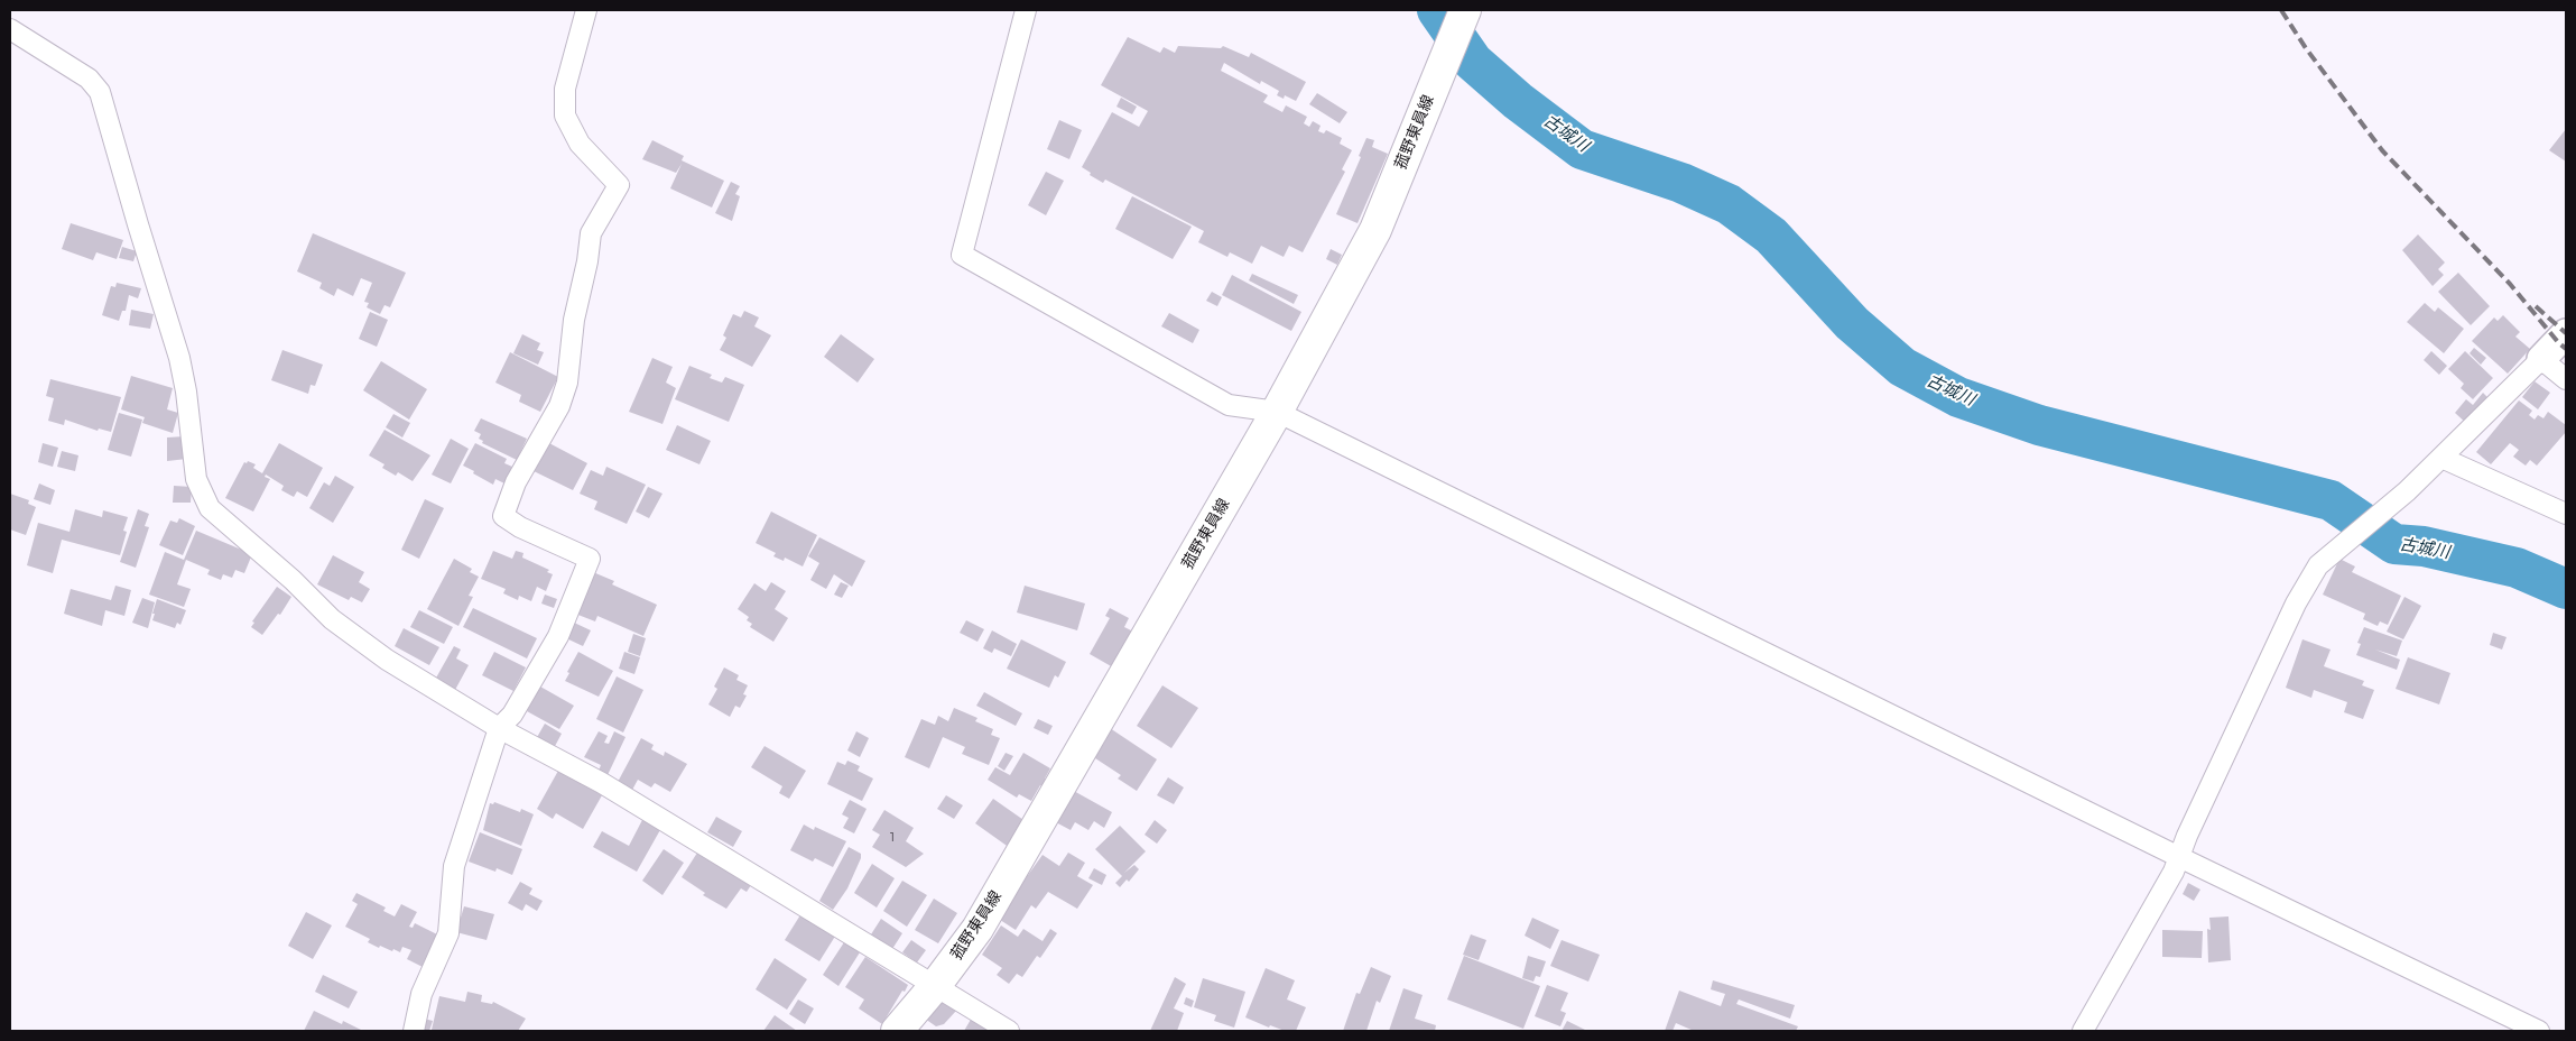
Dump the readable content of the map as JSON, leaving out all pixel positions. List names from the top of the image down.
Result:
{
  "streets": {
    "main road": ["菰野東員線"]
  },
  "water": ["古城川"],
  "house_numbers": ["1"]
}
